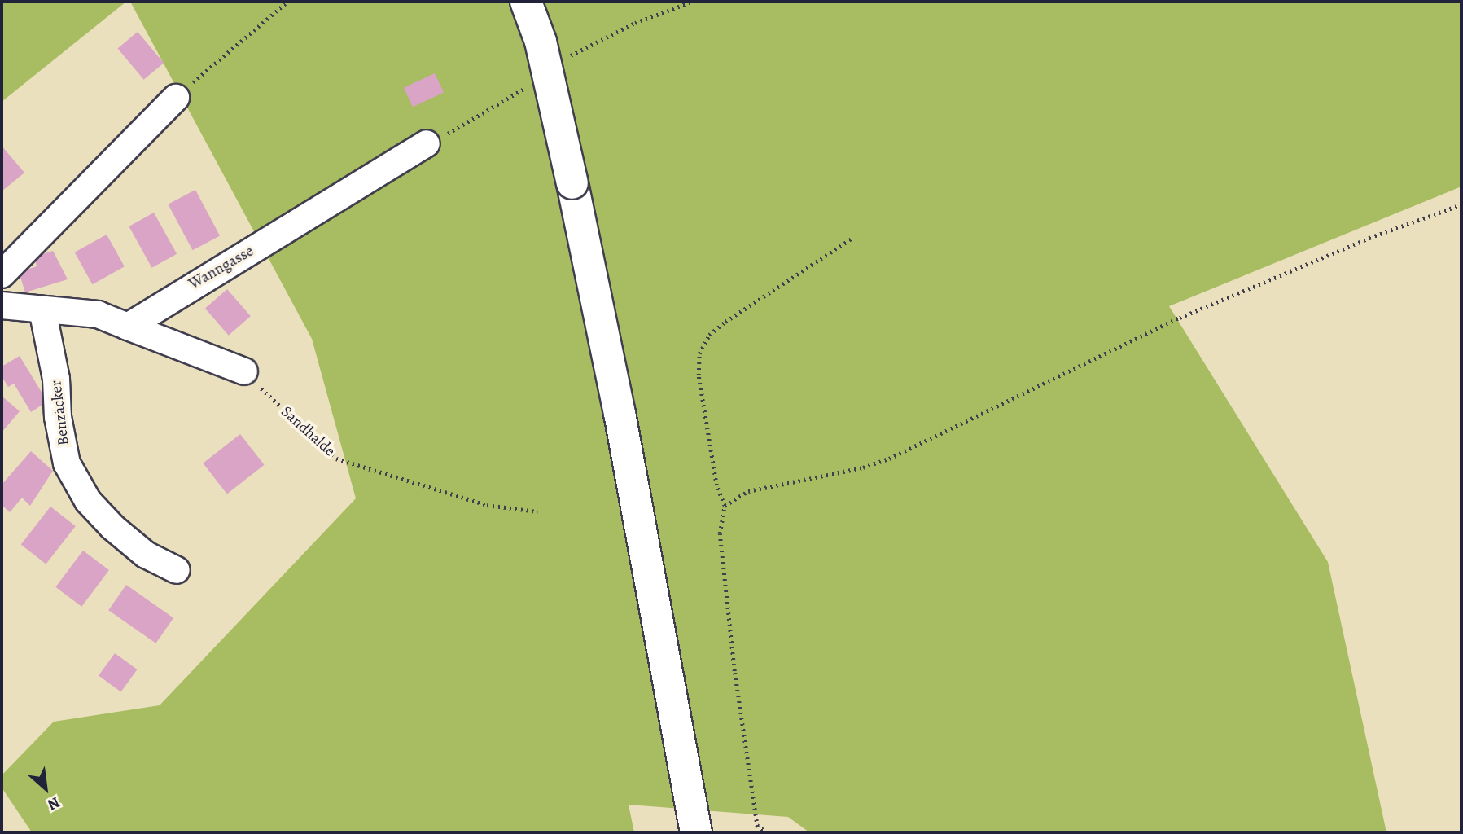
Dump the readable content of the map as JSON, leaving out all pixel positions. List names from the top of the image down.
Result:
{
  "streets": {
    "street": ["Wanngasse", "Benzäcker"],
    "path": ["Sandhalde"]
  },
  "north": "bottom right"
}
